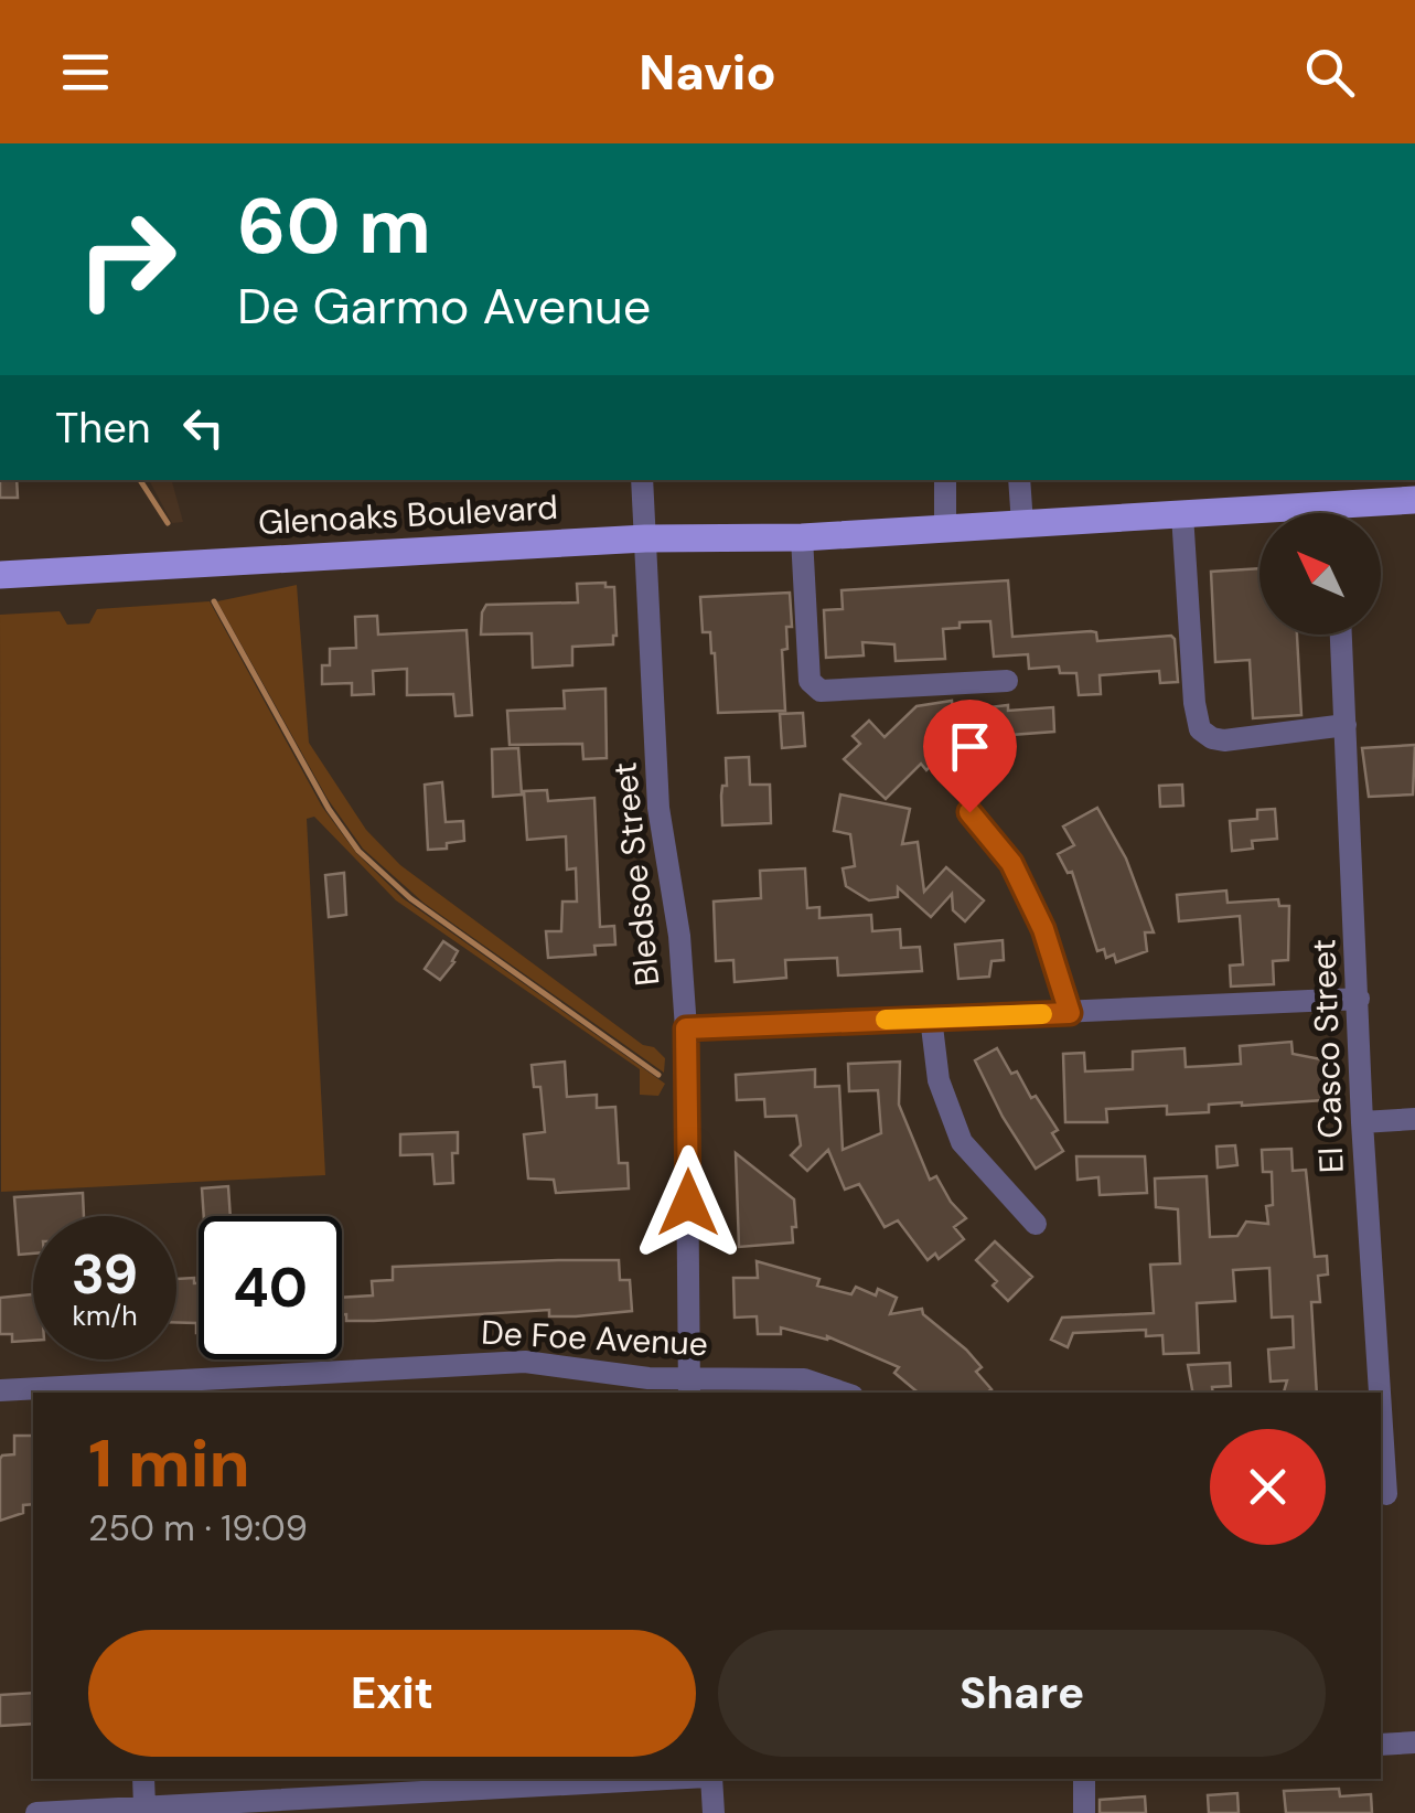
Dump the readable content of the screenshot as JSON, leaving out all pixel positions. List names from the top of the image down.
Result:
{
  "streets": {
    "main road": ["Glenoaks Boulevard"],
    "street": ["Bledsoe Street", "El Casco Street", "De Foe Avenue"]
  },
  "crossings": [
    ["Glenoaks Boulevard", "Bledsoe Street"],
    ["Bledsoe Street", "De Foe Avenue"]
  ],
  "north": "top left",
  "page": {
    "header": "Navio",
    "turn": ["60 m", "De Garmo Avenue"],
    "then": "Then",
    "speed": "39 km/h",
    "limit": "40",
    "heading": ["1 min", "250 m · 19:09"],
    "buttons": ["Exit", "Share"]
  }
}
